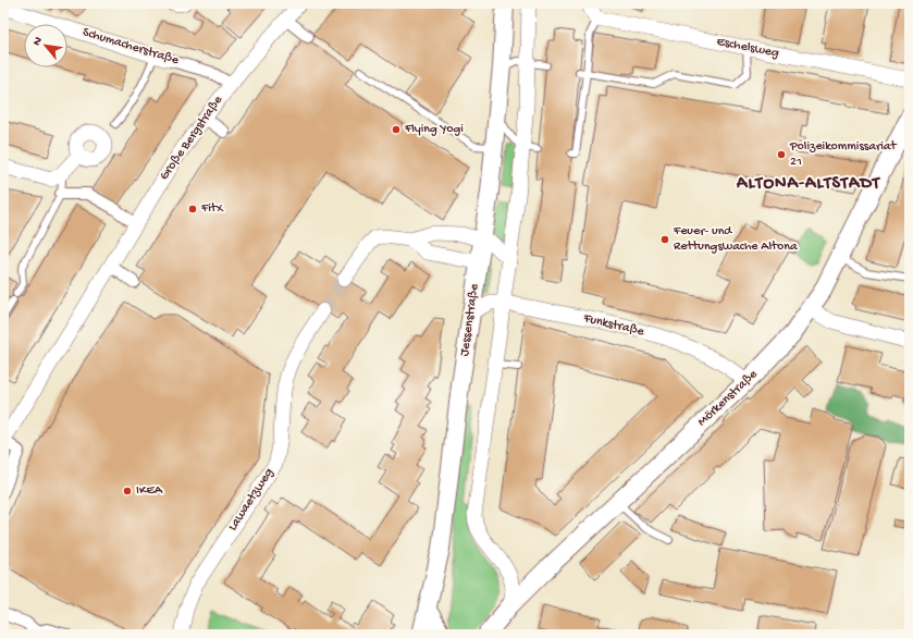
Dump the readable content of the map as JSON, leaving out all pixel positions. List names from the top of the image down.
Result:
{
  "streets": {
    "street": [
      "Schumacherstraße",
      "Eschelsweg",
      "Große Bergstraße",
      "Jessenstraße",
      "Funkstraße",
      "Mörkenstraße",
      "Lawaetzweg"
    ]
  },
  "crossings": [
    ["Schumacherstraße", "Große Bergstraße"],
    ["Jessenstraße", "Funkstraße"],
    ["Funkstraße", "Mörkenstraße"]
  ],
  "districts": ["ALTONA-ALTSTADT"],
  "places": [
    "Flying Yogi",
    "Polizeikommissariat 21",
    "FitX",
    "Feuer- und Rettungswache Altona",
    "IKEA"
  ],
  "north": "top left"
}
